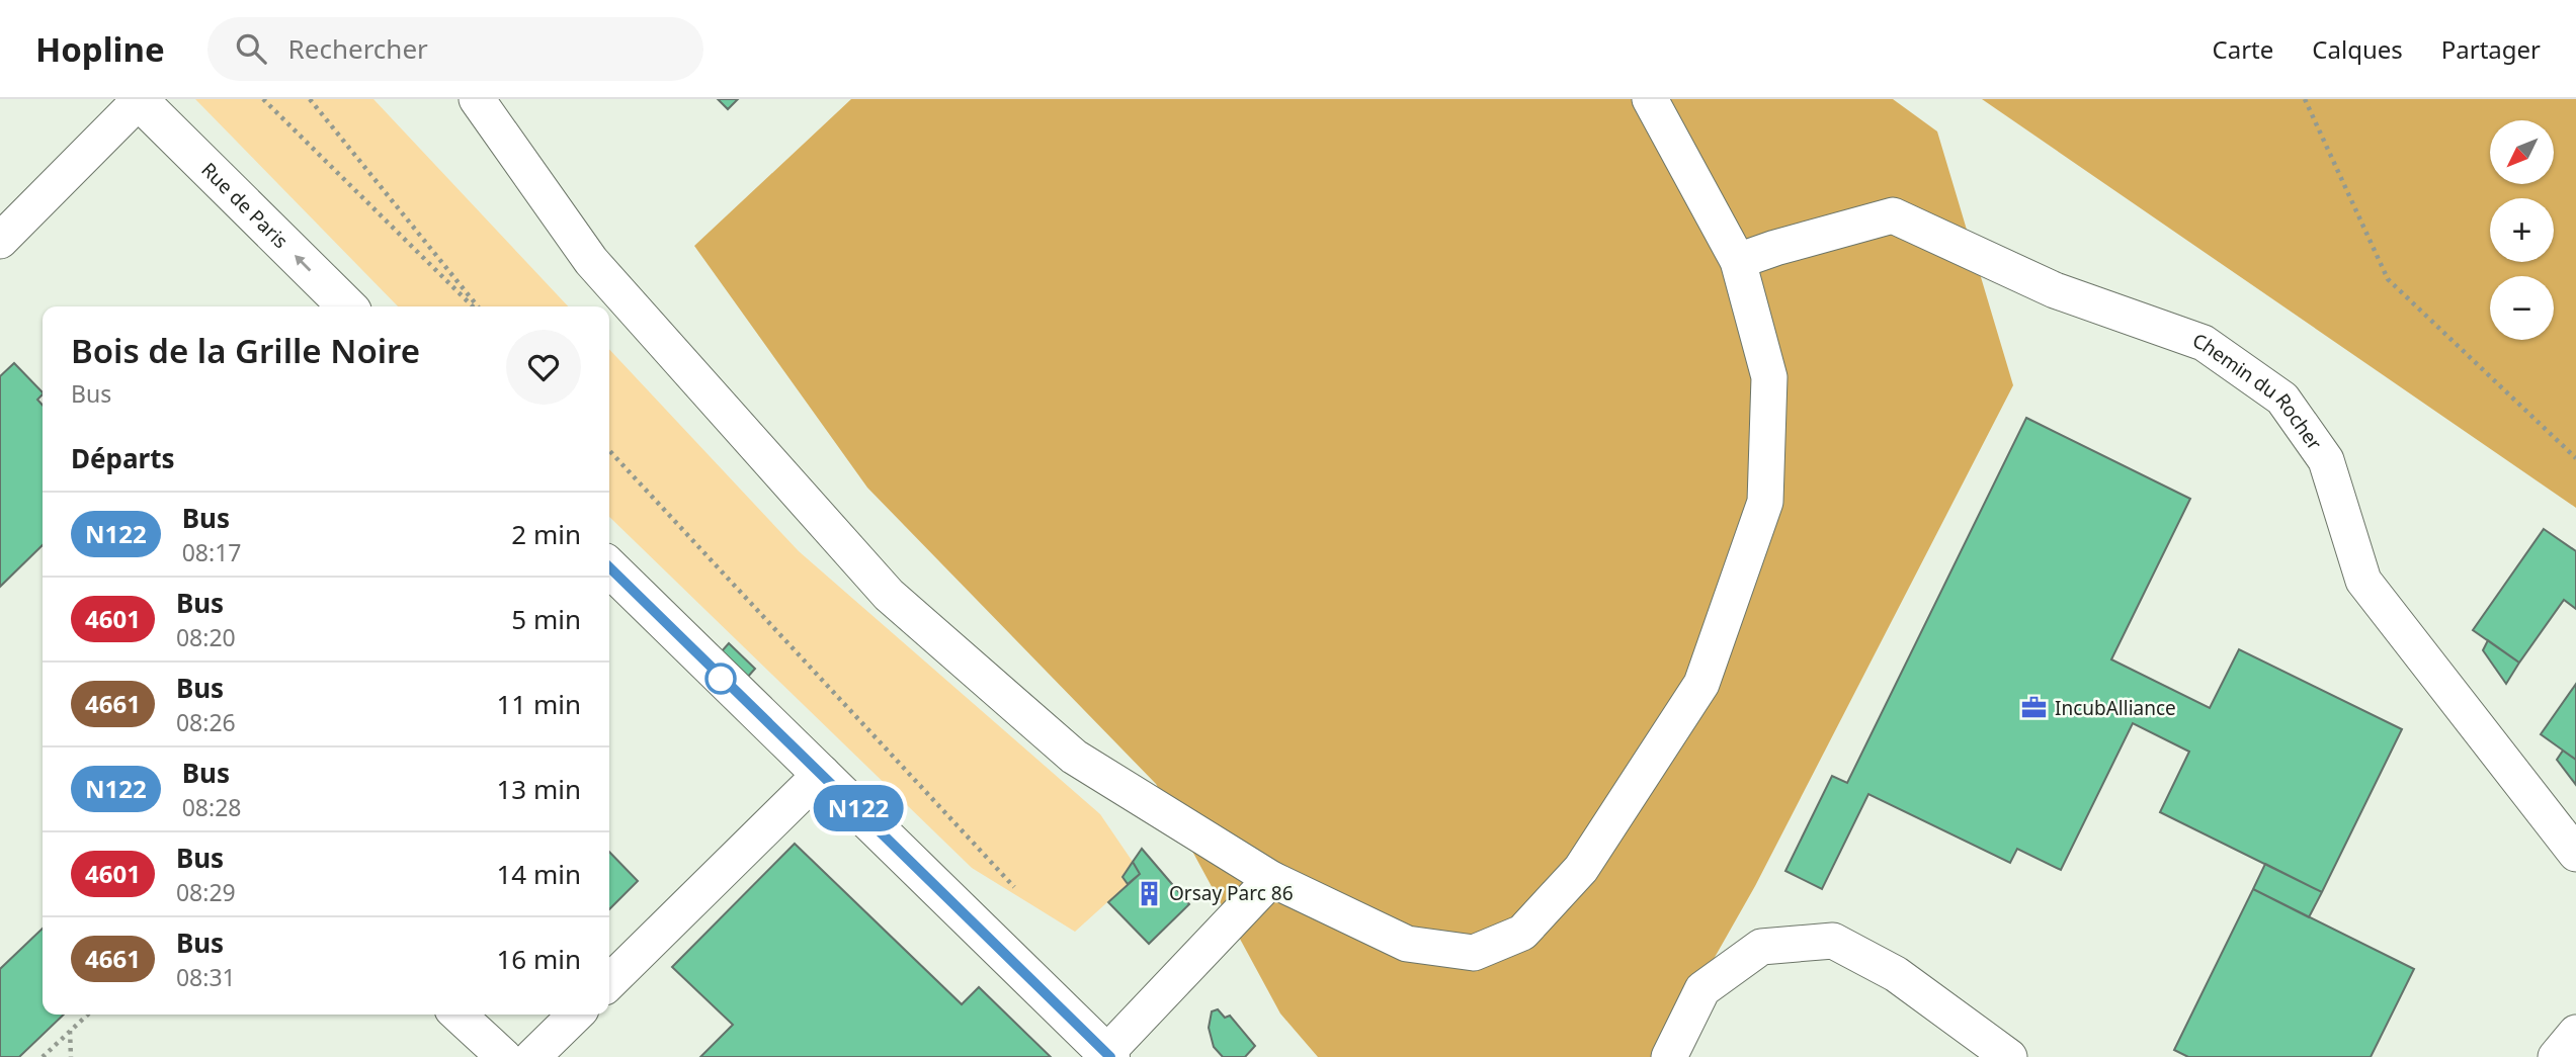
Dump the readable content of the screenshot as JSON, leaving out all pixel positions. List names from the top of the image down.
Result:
{
  "streets": {
    "main road": ["Rue de Paris"],
    "lane": ["Chemin du Rocher"]
  },
  "one_way": ["Rue de Paris"],
  "places": {
    "office": ["IncubAlliance"],
    "building": ["Orsay Parc 86"]
  },
  "lines": ["bus line N122"],
  "north": "bottom left",
  "page": {
    "header": "Hopline",
    "search": "Rechercher",
    "nav": ["Carte", "Calques", "Partager"],
    "on_map": "N122",
    "map_buttons": ["+", "−"],
    "heading": [
      ["Bois de la Grille Noire", "Bus"],
      "Départs"
    ],
    "list": [
      {
        "mark": "N122",
        "name": "Bus",
        "note": "08:17",
        "value": "2 min"
      },
      {
        "mark": "4601",
        "name": "Bus",
        "note": "08:20",
        "value": "5 min"
      },
      {
        "mark": "4661",
        "name": "Bus",
        "note": "08:26",
        "value": "11 min"
      },
      {
        "mark": "N122",
        "name": "Bus",
        "note": "08:28",
        "value": "13 min"
      },
      {
        "mark": "4601",
        "name": "Bus",
        "note": "08:29",
        "value": "14 min"
      },
      {
        "mark": "4661",
        "name": "Bus",
        "note": "08:31",
        "value": "16 min"
      }
    ]
  }
}
